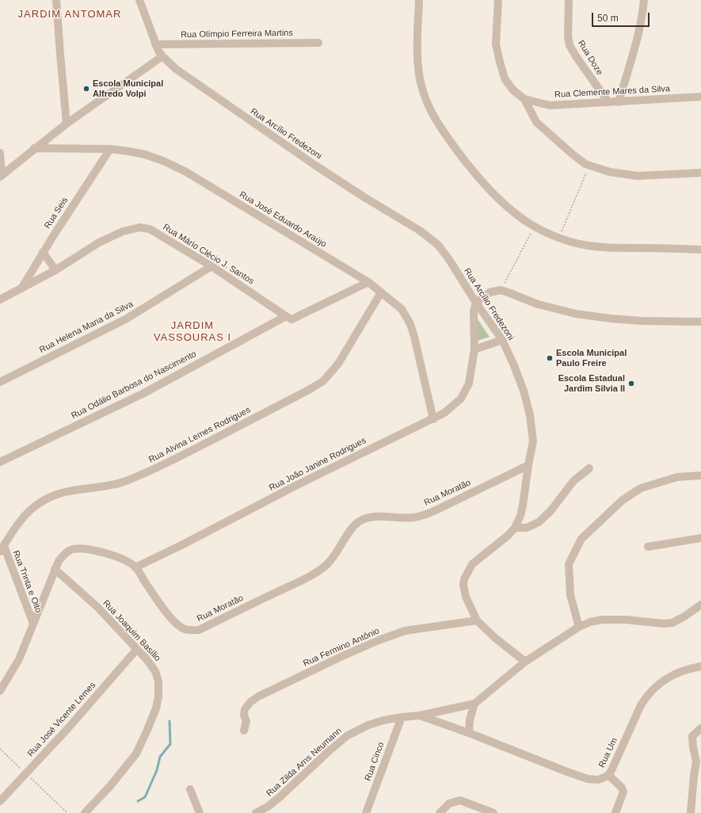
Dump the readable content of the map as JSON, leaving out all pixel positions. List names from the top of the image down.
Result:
{
  "streets": {
    "street": [
      "Rua Olímpio Ferreira Martins",
      "Rua Doze",
      "Rua Clemente Mares da Silva",
      "Rua Arcílio Fredezoni",
      "Rua Seis",
      "Rua José Eduardo Araújo",
      "Rua Mário Clécio J. Santos",
      "Rua Helena Maria da Silva",
      "Rua Odálio Barbosa do Nascimento",
      "Rua Alvina Lemes Rodrigues",
      "Rua João Janine Rodrigues",
      "Rua Moratão",
      "Rua Trinta e Oito",
      "Rua Joaquim Basílio",
      "Rua Fermino Antônio",
      "Rua José Vicente Lemes",
      "Rua Um",
      "Rua Cinco",
      "Rua Zilda Arns Neumann"
    ]
  },
  "crossings": [
    ["Rua Olímpio Ferreira Martins", "Rua Arcílio Fredezoni"],
    ["Rua Doze", "Rua Clemente Mares da Silva"],
    ["Rua Arcílio Fredezoni", "Rua João Janine Rodrigues"],
    ["Rua Arcílio Fredezoni", "Rua Moratão"],
    ["Rua Arcílio Fredezoni", "Rua Fermino Antônio"],
    ["Rua Seis", "Rua José Eduardo Araújo"],
    ["Rua Seis", "Rua Mário Clécio J. Santos"],
    ["Rua José Eduardo Araújo", "Rua Odálio Barbosa do Nascimento"],
    ["Rua José Eduardo Araújo", "Rua Alvina Lemes Rodrigues"],
    ["Rua José Eduardo Araújo", "Rua João Janine Rodrigues"],
    ["Rua Mário Clécio J. Santos", "Rua Helena Maria da Silva"],
    ["Rua Mário Clécio J. Santos", "Rua Odálio Barbosa do Nascimento"],
    ["Rua Alvina Lemes Rodrigues", "Rua Trinta e Oito"],
    ["Rua João Janine Rodrigues", "Rua Moratão"],
    ["Rua Moratão", "Rua Trinta e Oito"],
    ["Rua Moratão", "Rua Joaquim Basílio"],
    ["Rua Joaquim Basílio", "Rua José Vicente Lemes"],
    ["Rua Um", "Rua Zilda Arns Neumann"],
    ["Rua Cinco", "Rua Zilda Arns Neumann"]
  ],
  "districts": ["JARDIM ANTOMAR", "JARDIM VASSOURAS I"],
  "places": ["Escola Municipal Alfredo Volpi", "Escola Municipal Paulo Freire", "Escola Estadual Jardim Silvia II"],
  "scale_bar": "50 m"
}
